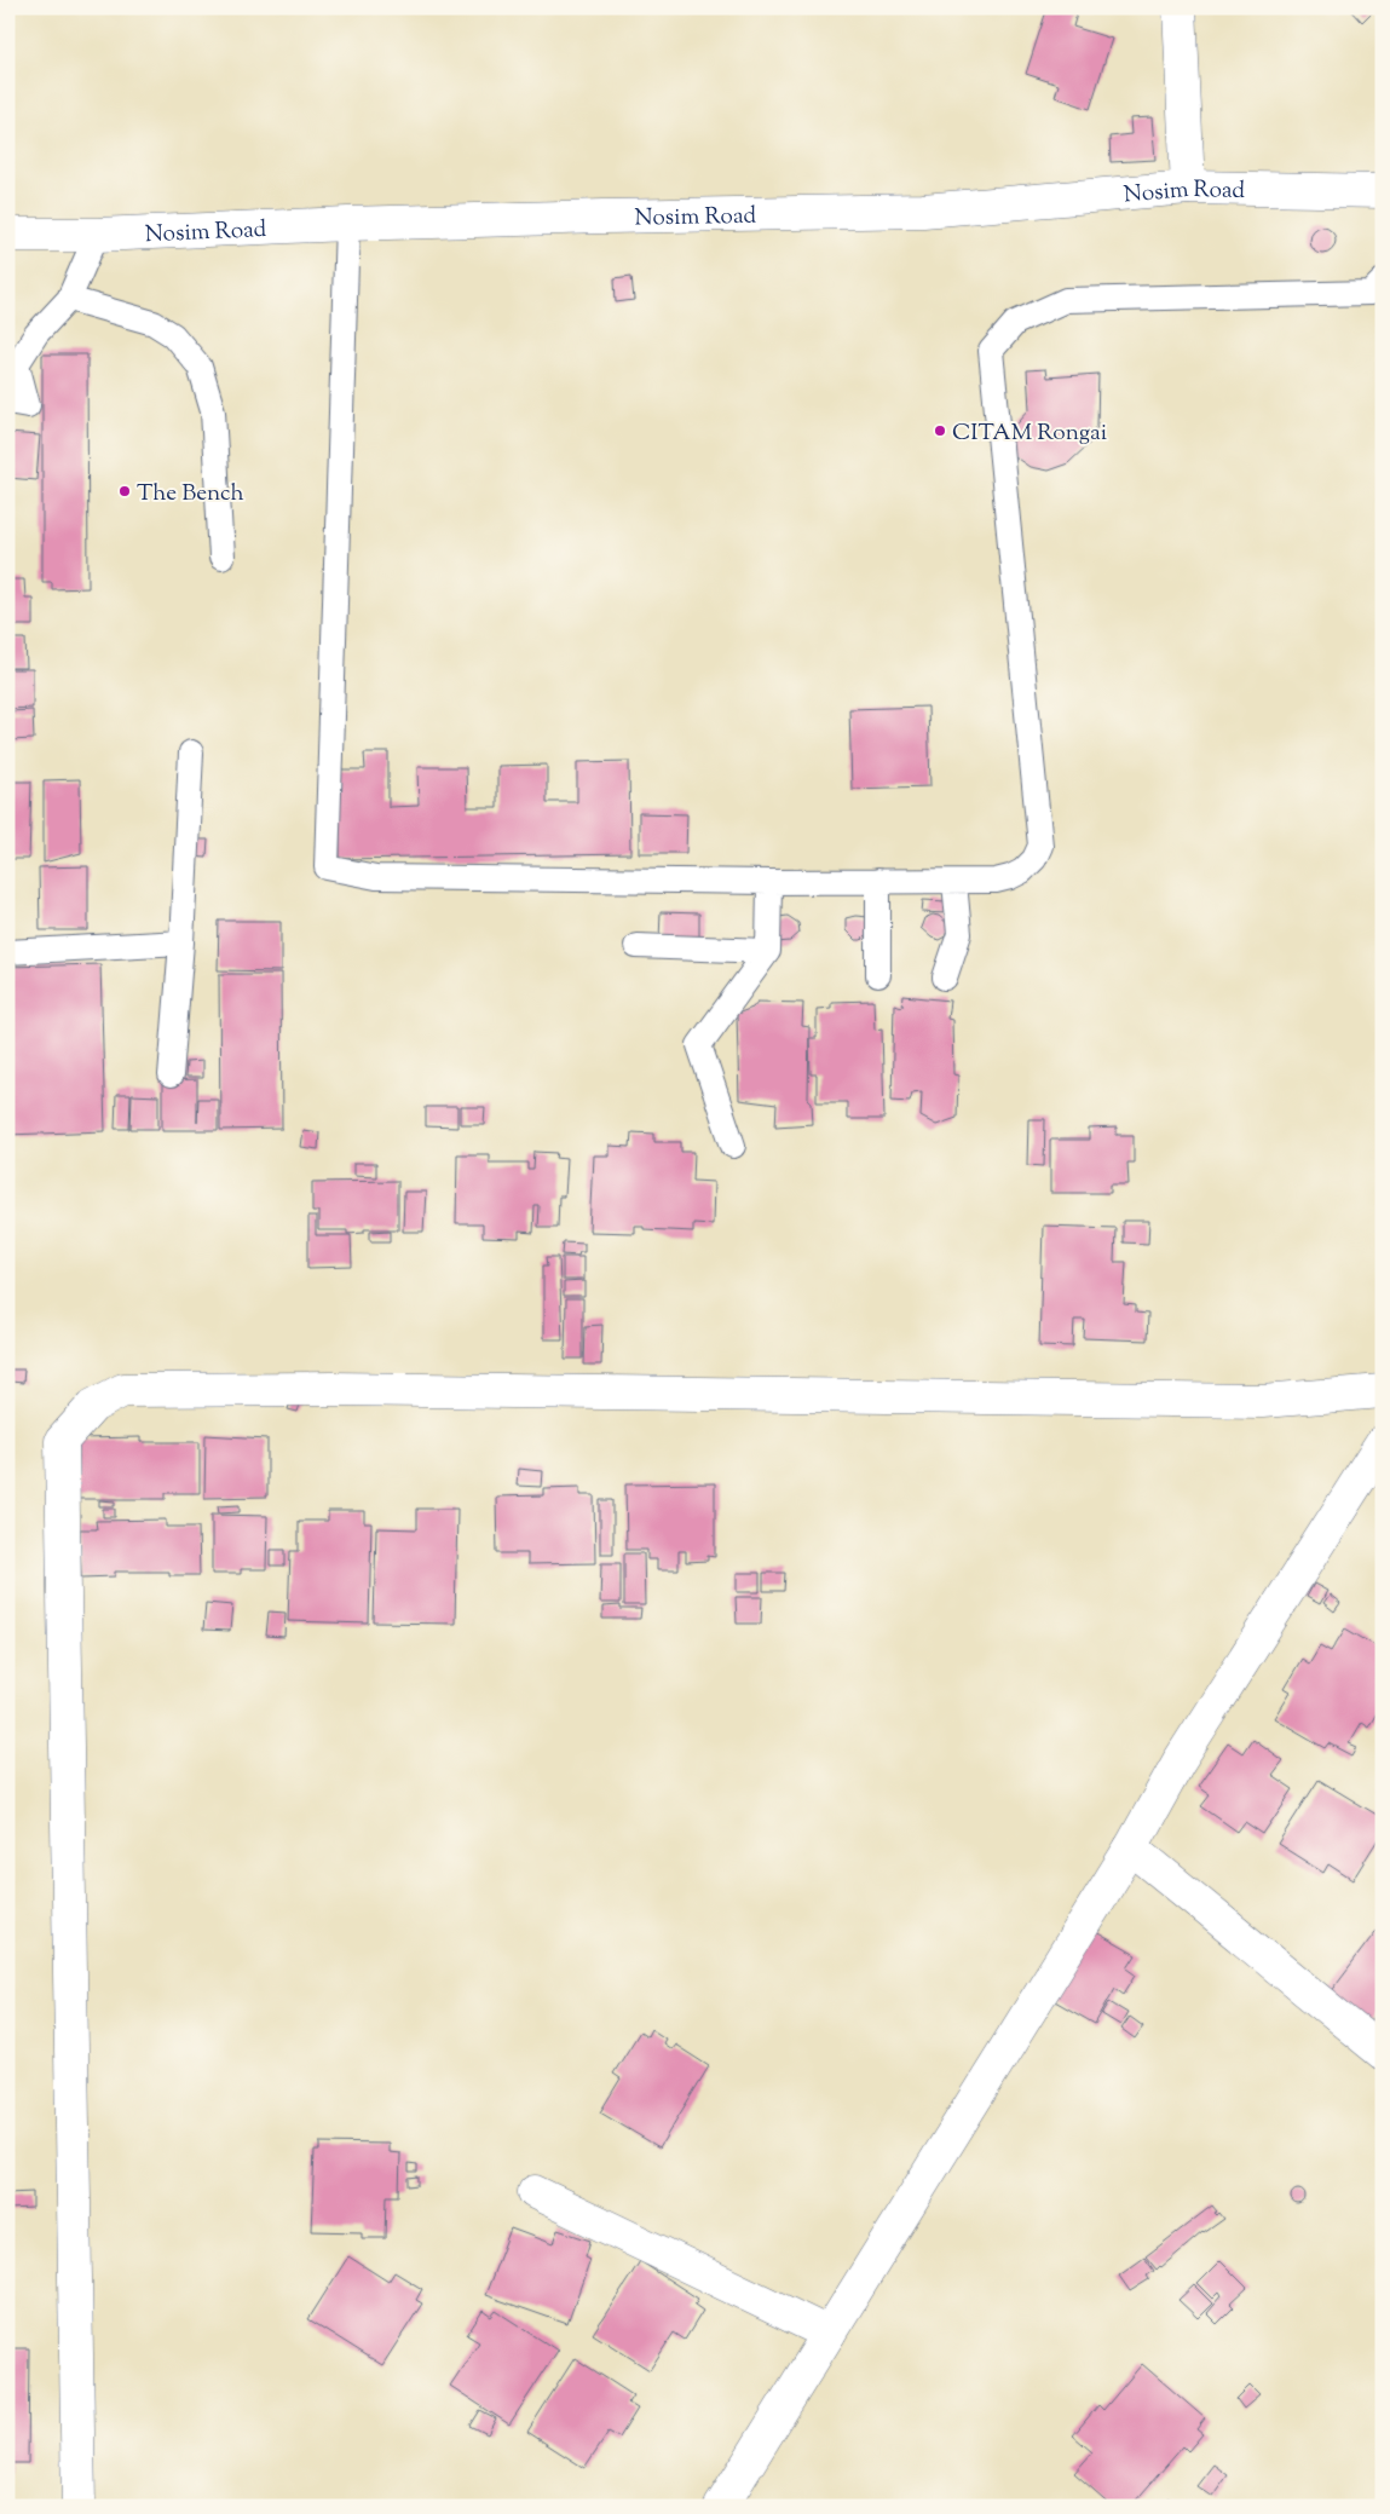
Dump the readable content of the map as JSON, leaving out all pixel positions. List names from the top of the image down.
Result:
{
  "streets": {
    "street": ["Nosim Road"]
  },
  "places": ["CITAM Rongai", "The Bench"]
}
